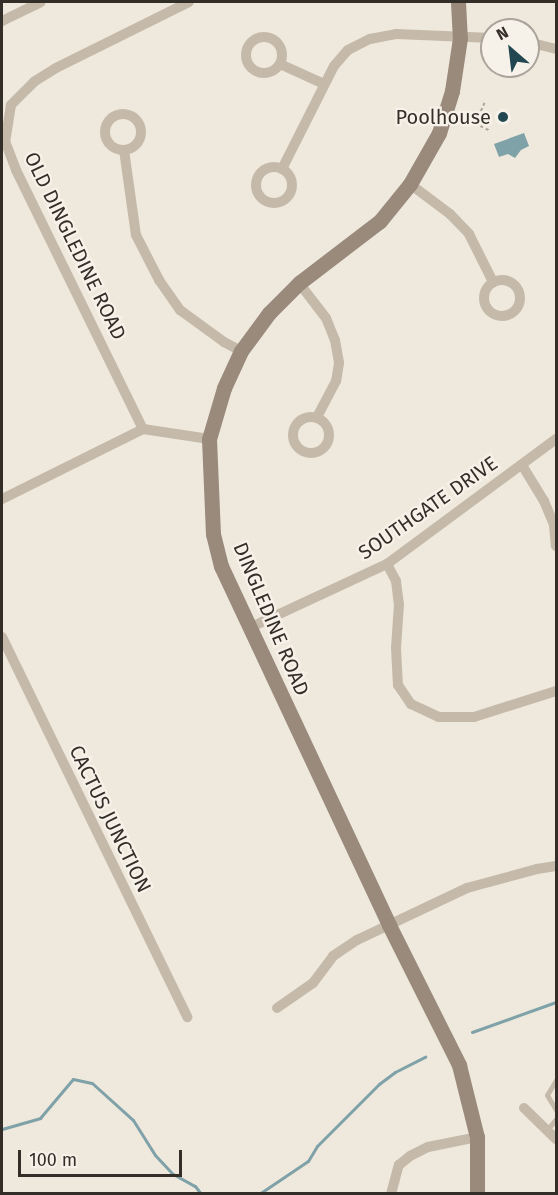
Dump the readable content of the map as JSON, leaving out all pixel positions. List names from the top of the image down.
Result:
{
  "streets": {
    "street": [
      "OLD DINGLEDINE ROAD",
      "SOUTHGATE DRIVE",
      "DINGLEDINE ROAD",
      "CACTUS JUNCTION"
    ]
  },
  "crossings": [
    ["SOUTHGATE DRIVE", "DINGLEDINE ROAD"]
  ],
  "places": ["Poolhouse"],
  "scale_bar": "100 m",
  "north": "top left"
}
